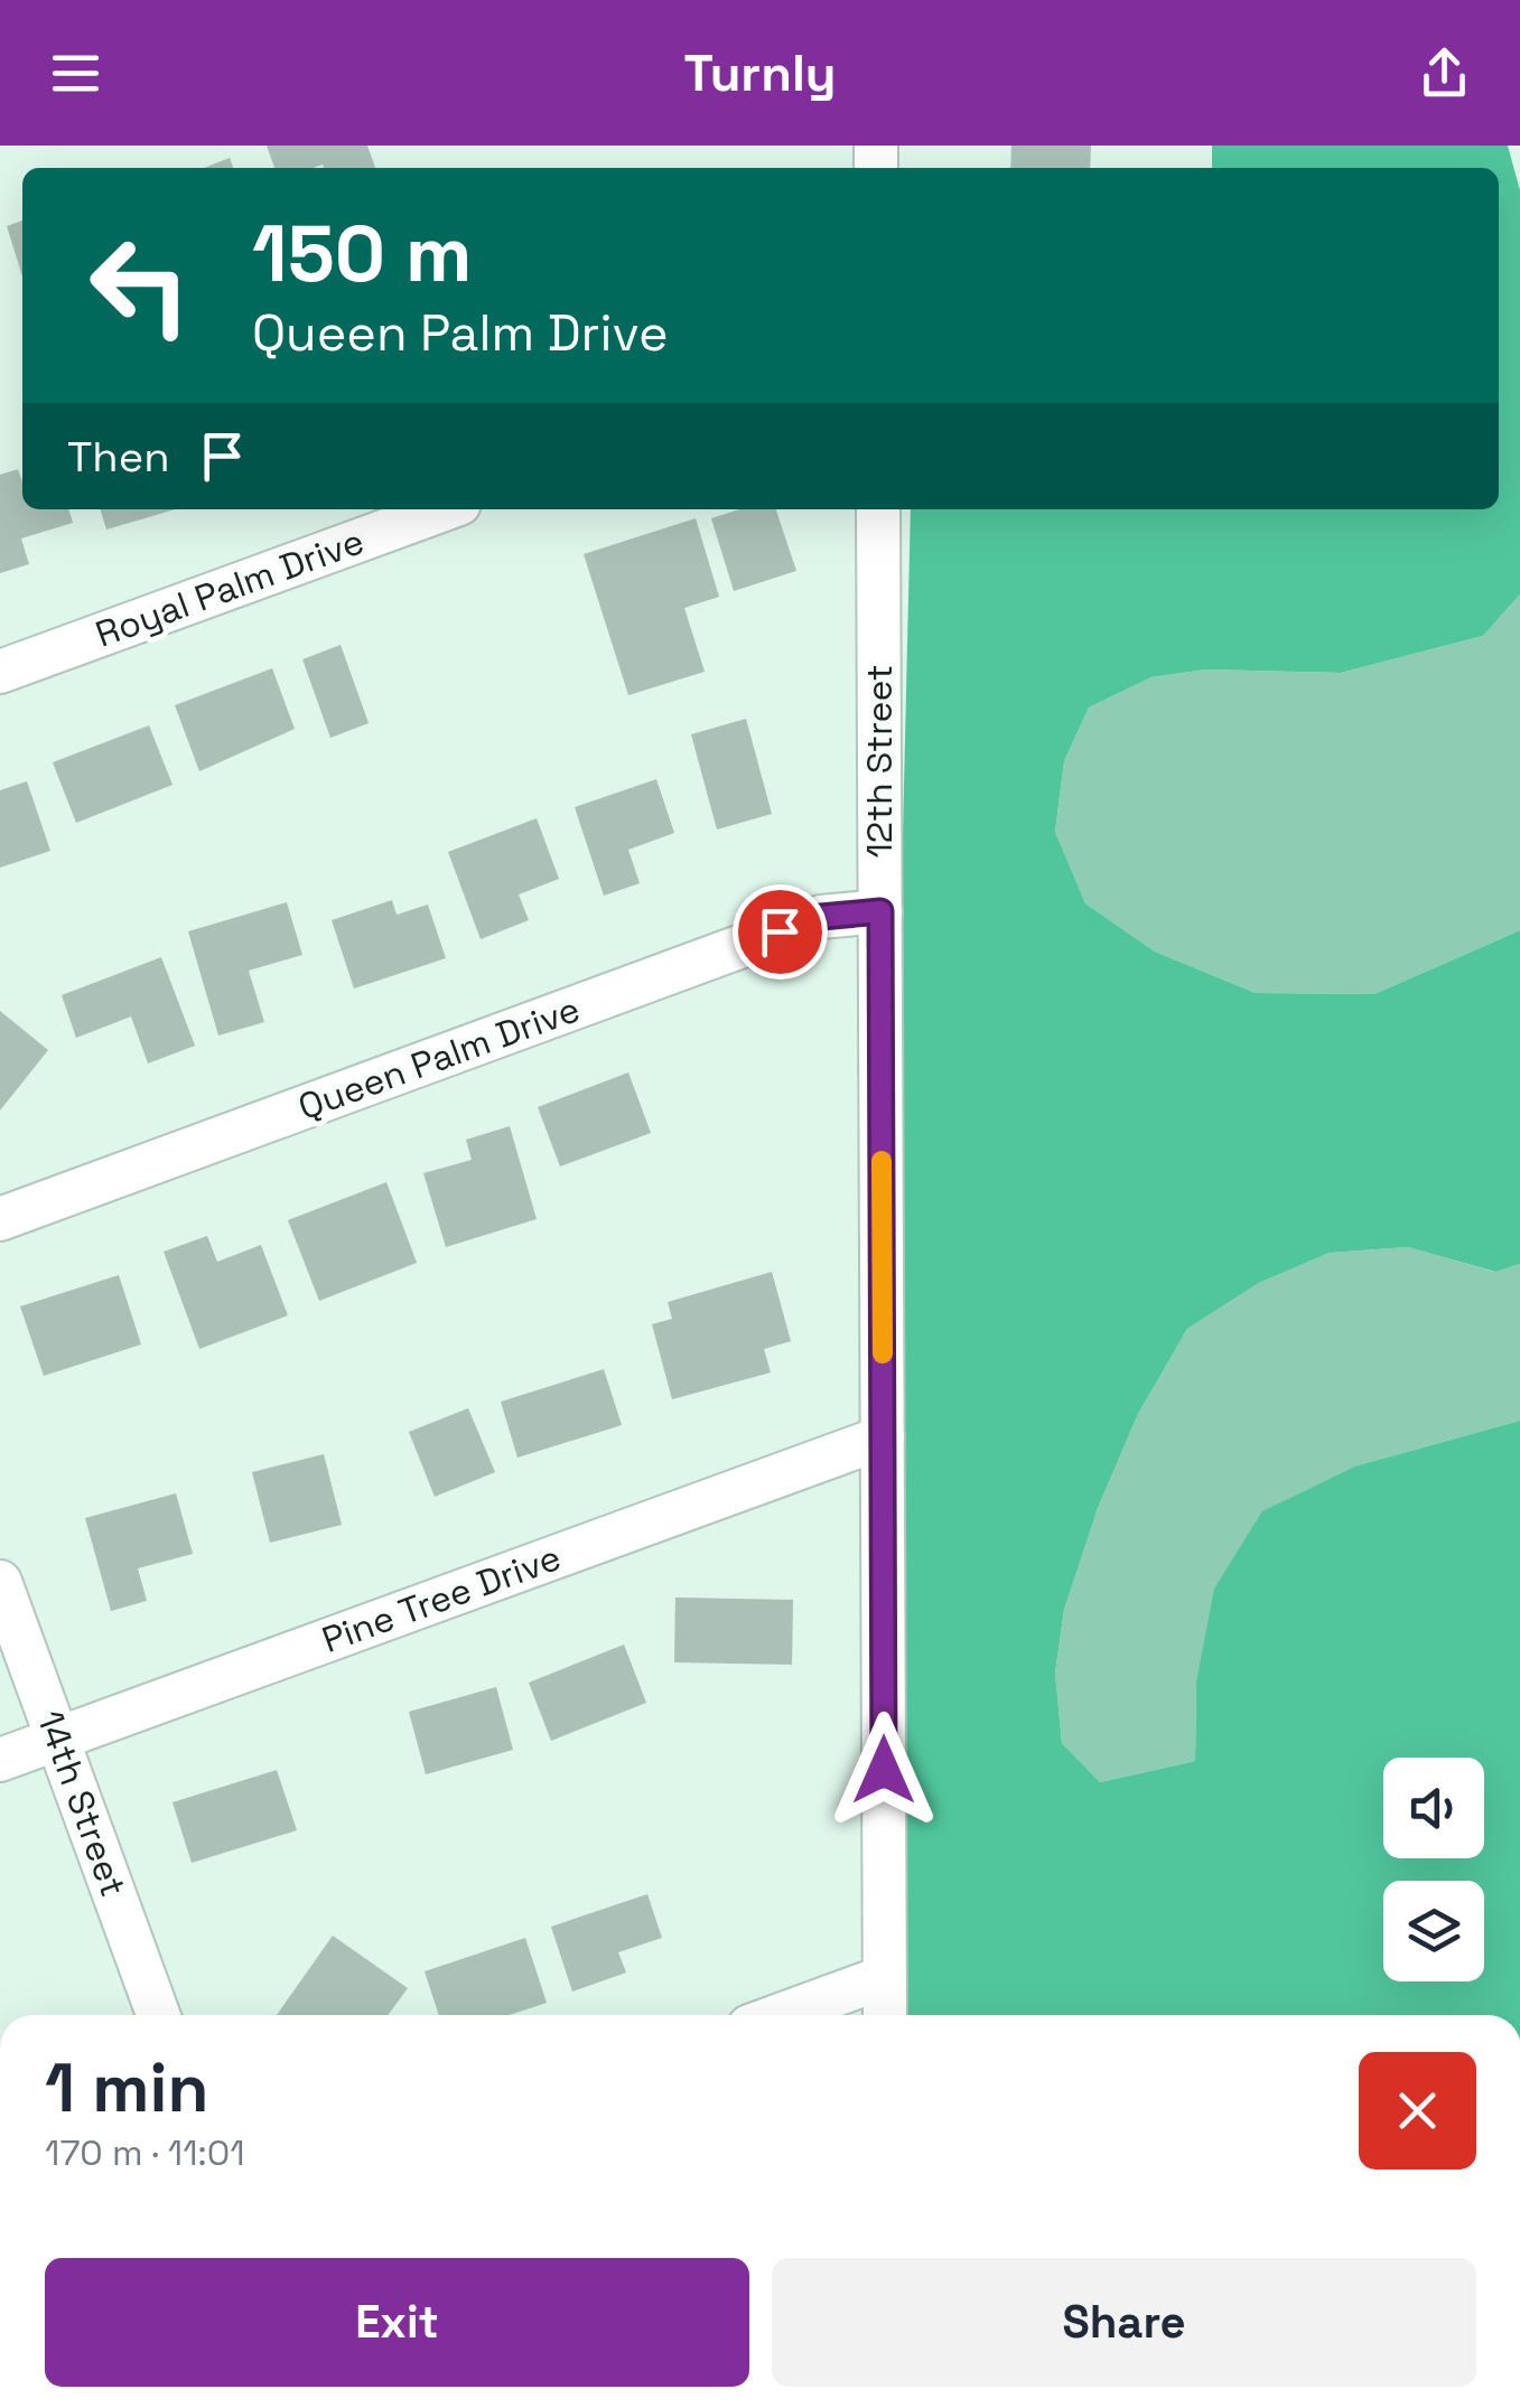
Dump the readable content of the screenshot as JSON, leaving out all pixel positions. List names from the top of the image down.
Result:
{
  "streets": {
    "street": [
      "Royal Palm Drive",
      "12th Street",
      "Queen Palm Drive",
      "Pine Tree Drive",
      "14th Street"
    ]
  },
  "crossings": [
    ["12th Street", "Queen Palm Drive"],
    ["12th Street", "Pine Tree Drive"],
    ["Pine Tree Drive", "14th Street"]
  ],
  "page": {
    "header": "Turnly",
    "turn": ["150 m", "Queen Palm Drive"],
    "then": "Then",
    "heading": ["1 min", "170 m · 11:01"],
    "buttons": ["Exit", "Share"]
  }
}
